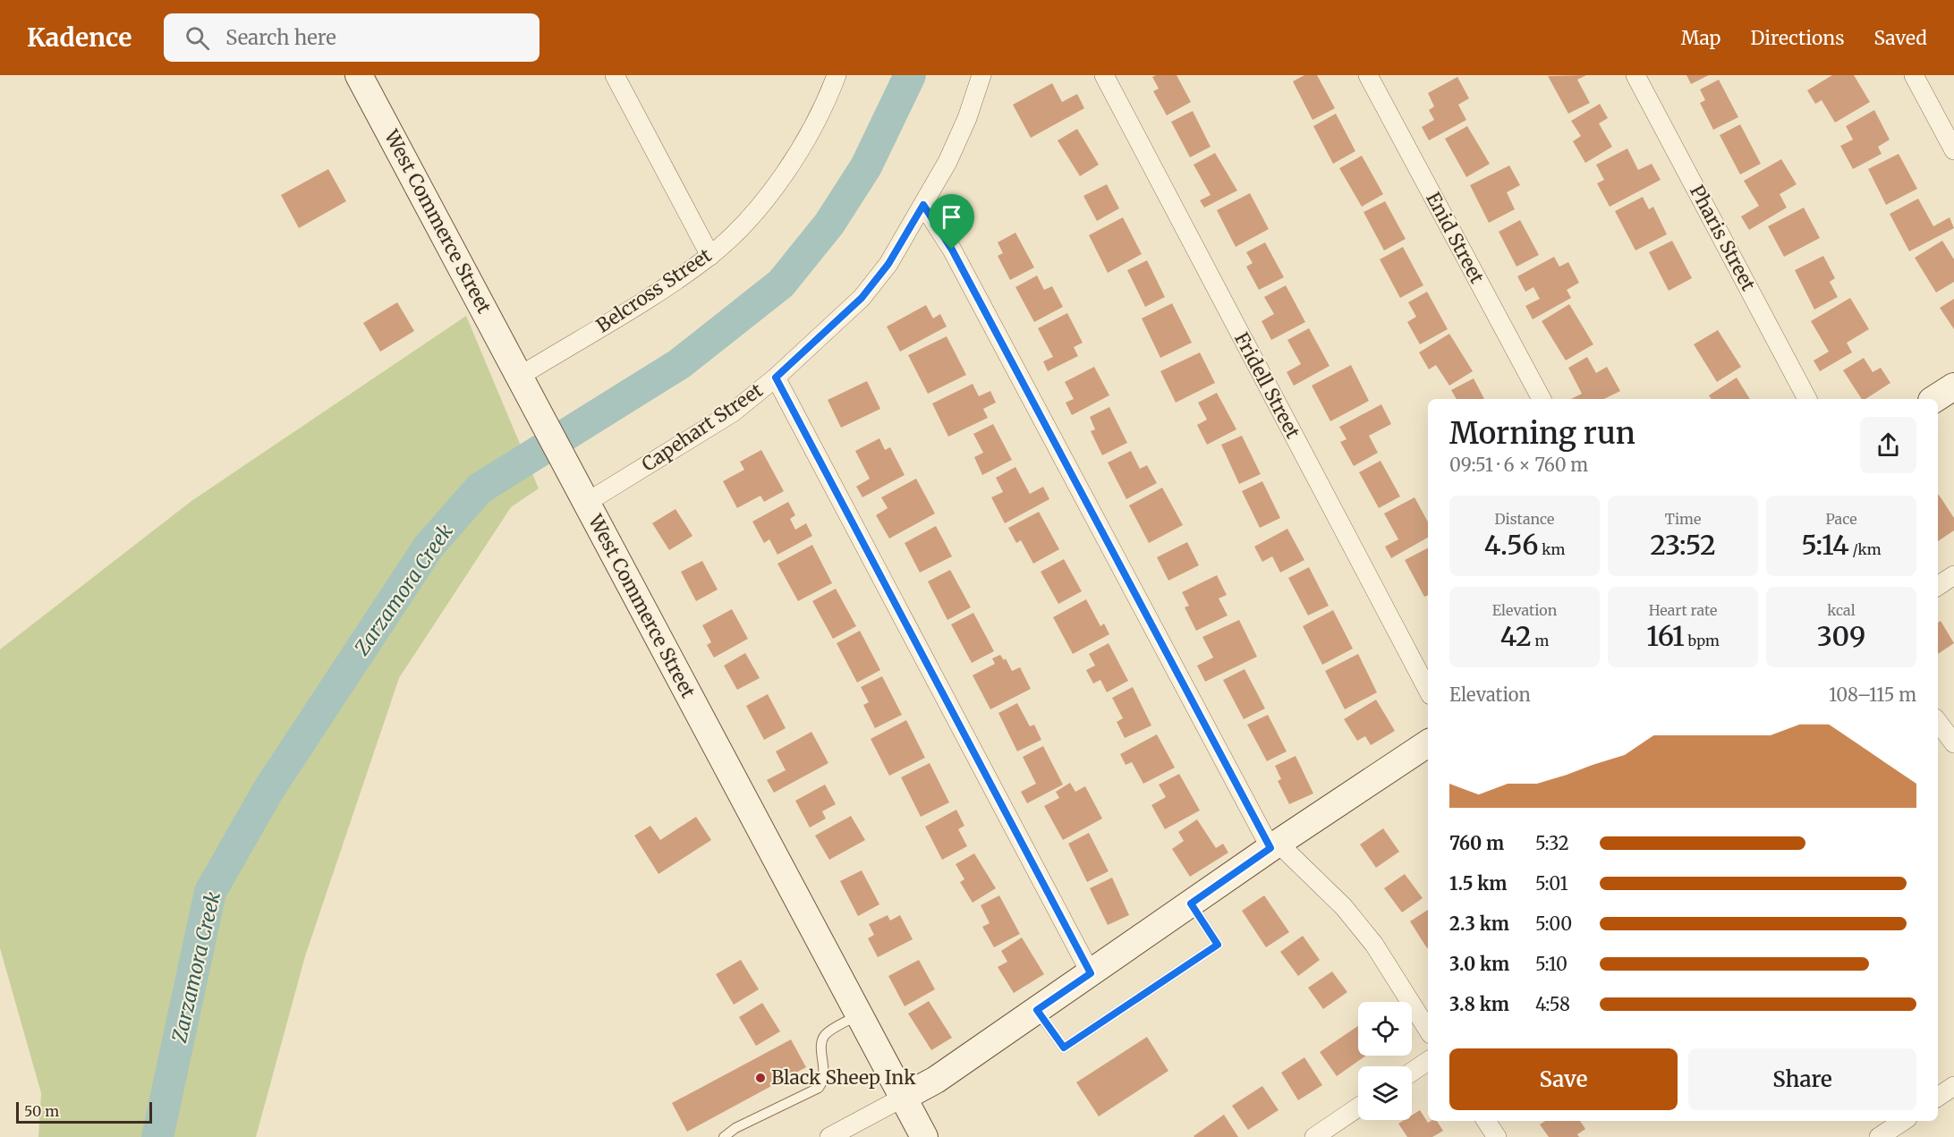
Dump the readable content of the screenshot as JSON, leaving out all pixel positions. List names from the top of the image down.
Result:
{
  "streets": {
    "main road": ["West Commerce Street"],
    "street": [
      "Enid Street",
      "Pharis Street",
      "Belcross Street",
      "Fridell Street",
      "Capehart Street"
    ]
  },
  "crossings": [
    ["West Commerce Street", "Belcross Street"],
    ["West Commerce Street", "Capehart Street"]
  ],
  "water": ["Zarzamora Creek"],
  "places": ["Black Sheep Ink"],
  "scale_bar": "50 m",
  "page": {
    "header": "Kadence",
    "search": "Search here",
    "nav": ["Map", "Directions", "Saved"],
    "heading": ["Morning run", "09:51 · 6 × 760 m"],
    "stats": [
      ["Distance", "4.56 km"],
      ["Time", "23:52"],
      ["Pace", "5:14 /km"],
      ["Elevation", "42 m"],
      ["Heart rate", "161 bpm"],
      ["kcal", "309"]
    ],
    "chart": ["Elevation", "108–115 m"],
    "list": [
      {
        "name": "760 m",
        "note": "5:32"
      },
      {
        "name": "1.5 km",
        "note": "5:01"
      },
      {
        "name": "2.3 km",
        "note": "5:00"
      },
      {
        "name": "3.0 km",
        "note": "5:10"
      },
      {
        "name": "3.8 km",
        "note": "4:58"
      }
    ],
    "buttons": ["Save", "Share"],
    "scale": "50 m"
  }
}
